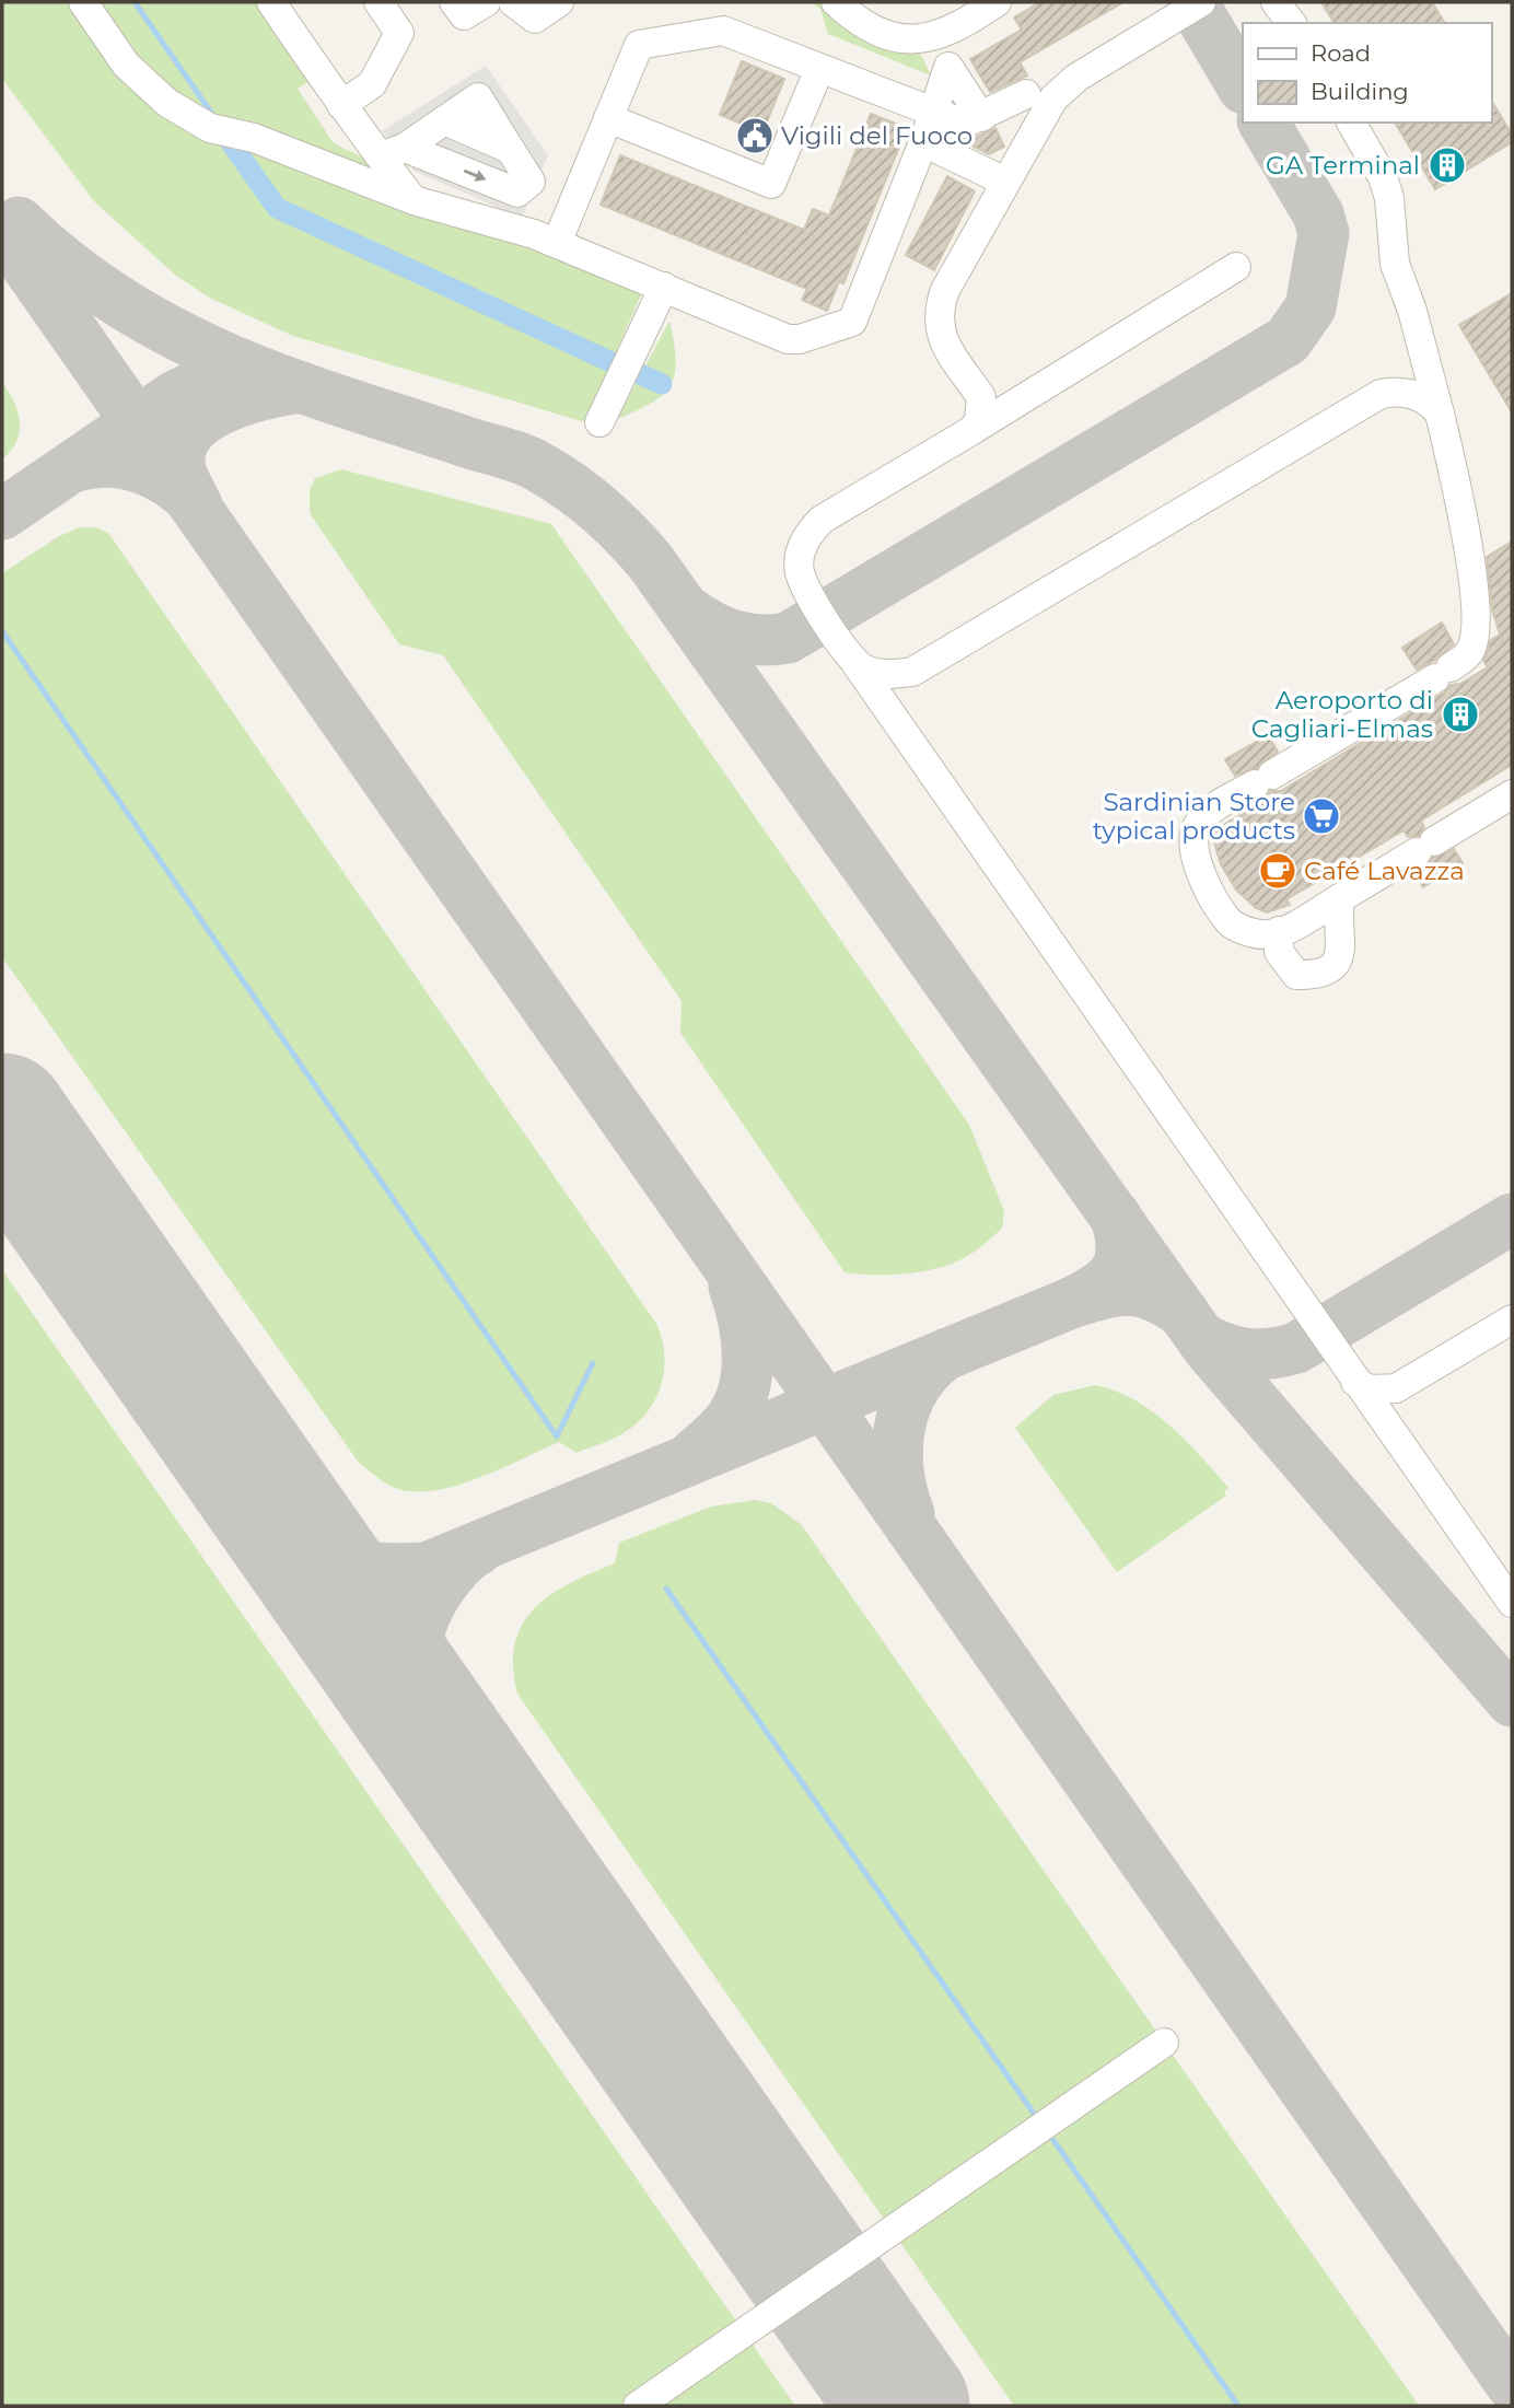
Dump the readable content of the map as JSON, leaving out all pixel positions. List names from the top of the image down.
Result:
{
  "places": {
    "public building": ["Vigili del Fuoco"],
    "building": ["GA Terminal", "Aeroporto di Cagliari-Elmas"],
    "supermarket": ["Sardinian Store typical products"],
    "cafe": ["Café Lavazza"]
  },
  "legend": ["Road", "Building"]
}
